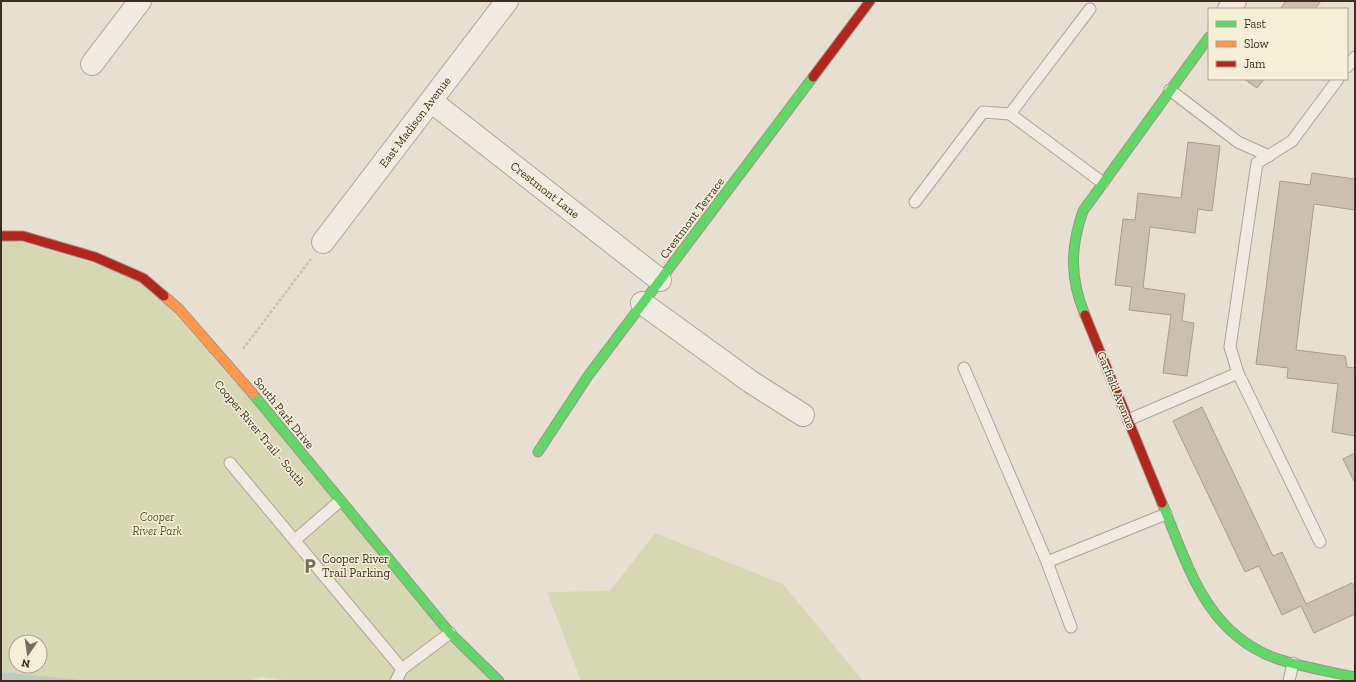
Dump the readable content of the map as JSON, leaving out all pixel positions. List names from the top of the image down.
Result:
{
  "streets": {
    "street": [
      "East Madison Avenue",
      "Crestmont Lane",
      "Crestmont Terrace",
      "Garfield Avenue",
      "South Park Drive"
    ]
  },
  "crossings": [
    ["East Madison Avenue", "Crestmont Lane"],
    ["Crestmont Lane", "Crestmont Terrace"]
  ],
  "parks": ["Cooper River Park"],
  "places": {
    "parking": ["Cooper River Trail Parking"]
  },
  "legend": ["Fast", "Slow", "Jam"],
  "north": "bottom"
}
